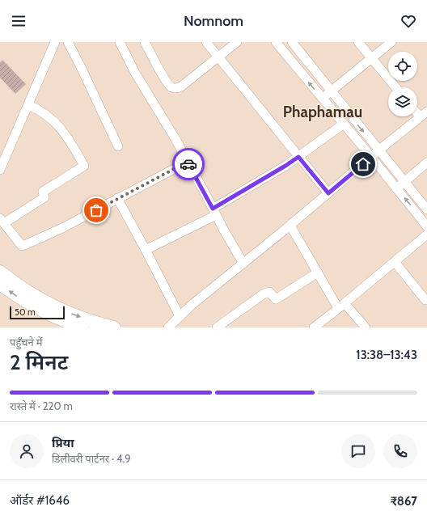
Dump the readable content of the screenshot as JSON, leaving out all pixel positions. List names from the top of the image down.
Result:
{
  "districts": ["Phaphamau"],
  "scale_bar": "50 m",
  "page": {
    "header": "Nomnom",
    "scale": "50 m",
    "heading": ["2 मिनट", "पहुँचने में", "13:38–13:43"],
    "panel": [
      "प्रिया",
      "डिलीवरी पार्टनर · 4.9",
      "ऑर्डर #1646",
      "₹867"
    ],
    "bar": "रास्ते में · 220 m"
  }
}
